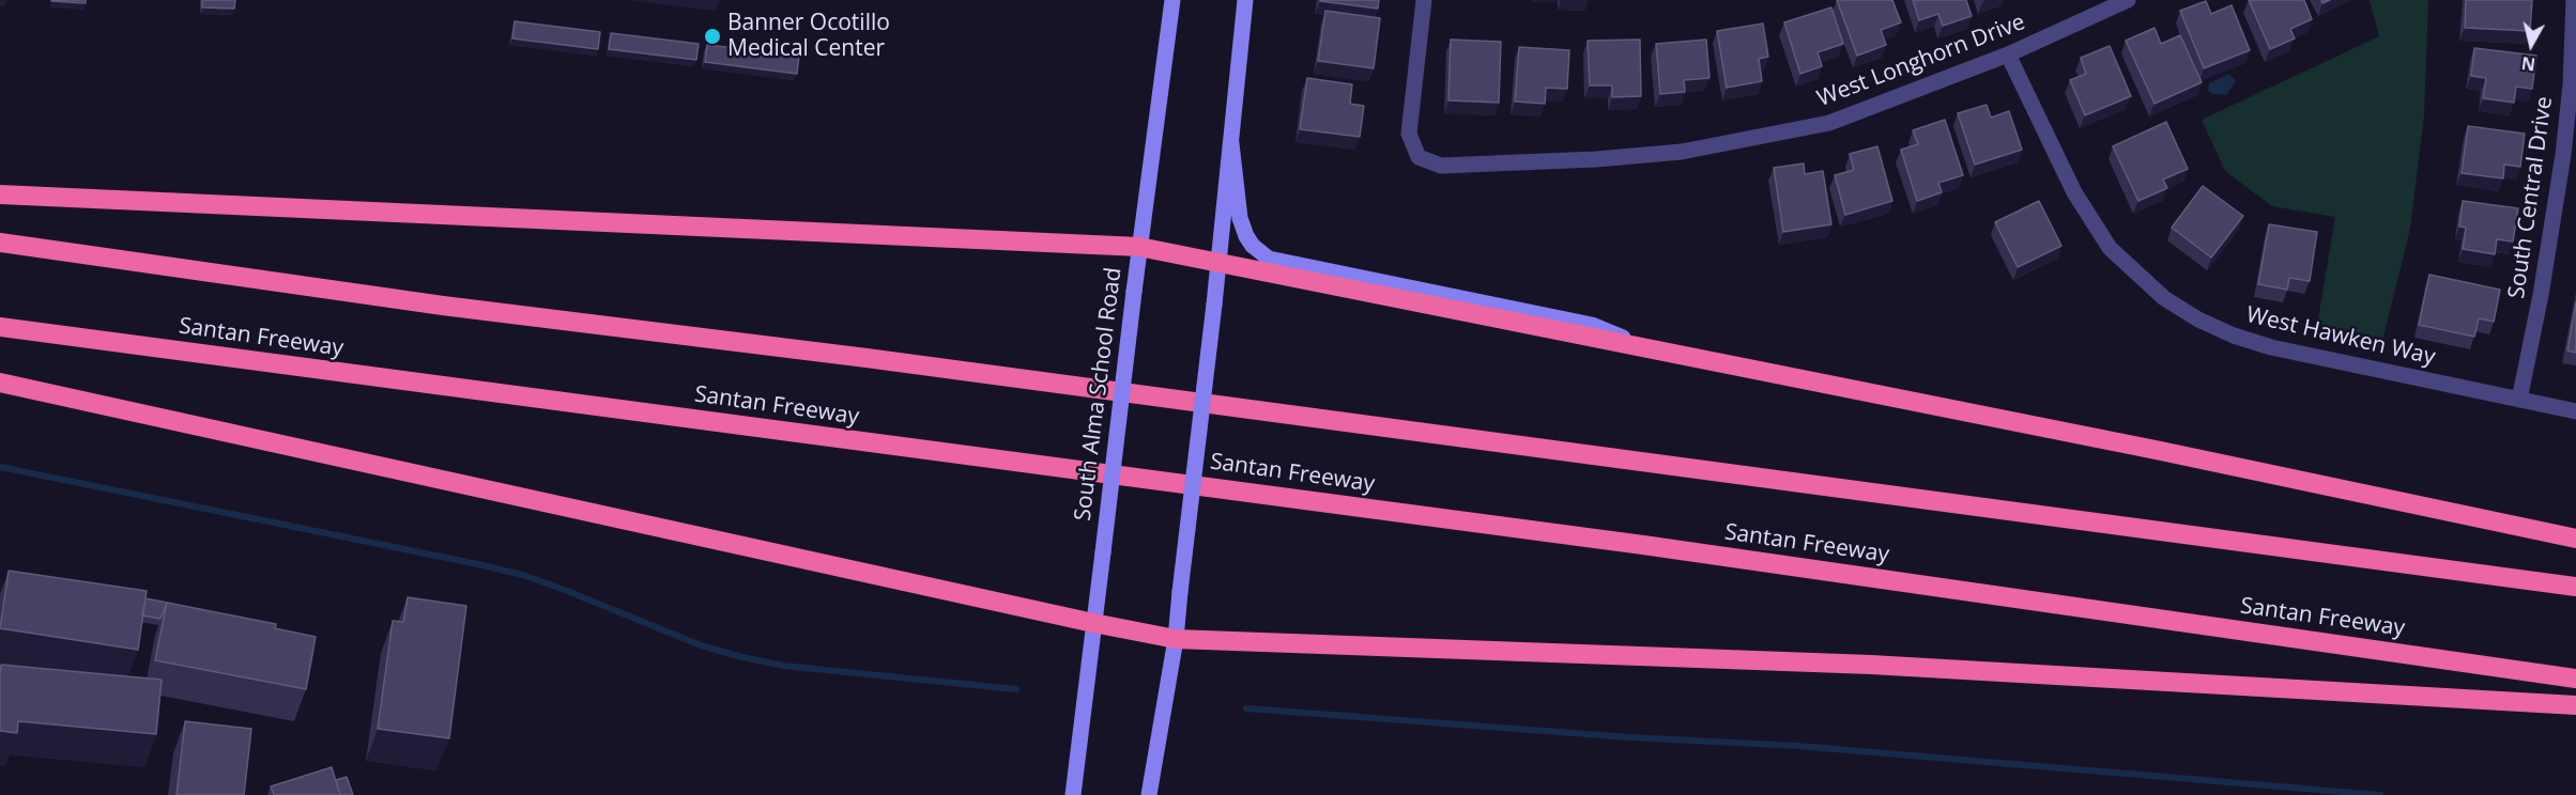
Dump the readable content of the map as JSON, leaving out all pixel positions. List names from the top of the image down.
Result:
{
  "streets": {
    "highway": ["Santan Freeway"],
    "main road": ["South Alma School Road"],
    "street": ["West Longhorn Drive", "South Central Drive", "West Hawken Way"]
  },
  "crossings": [
    ["West Longhorn Drive", "West Hawken Way"],
    ["South Central Drive", "West Hawken Way"]
  ],
  "places": ["Banner Ocotillo Medical Center"],
  "north": "bottom"
}
